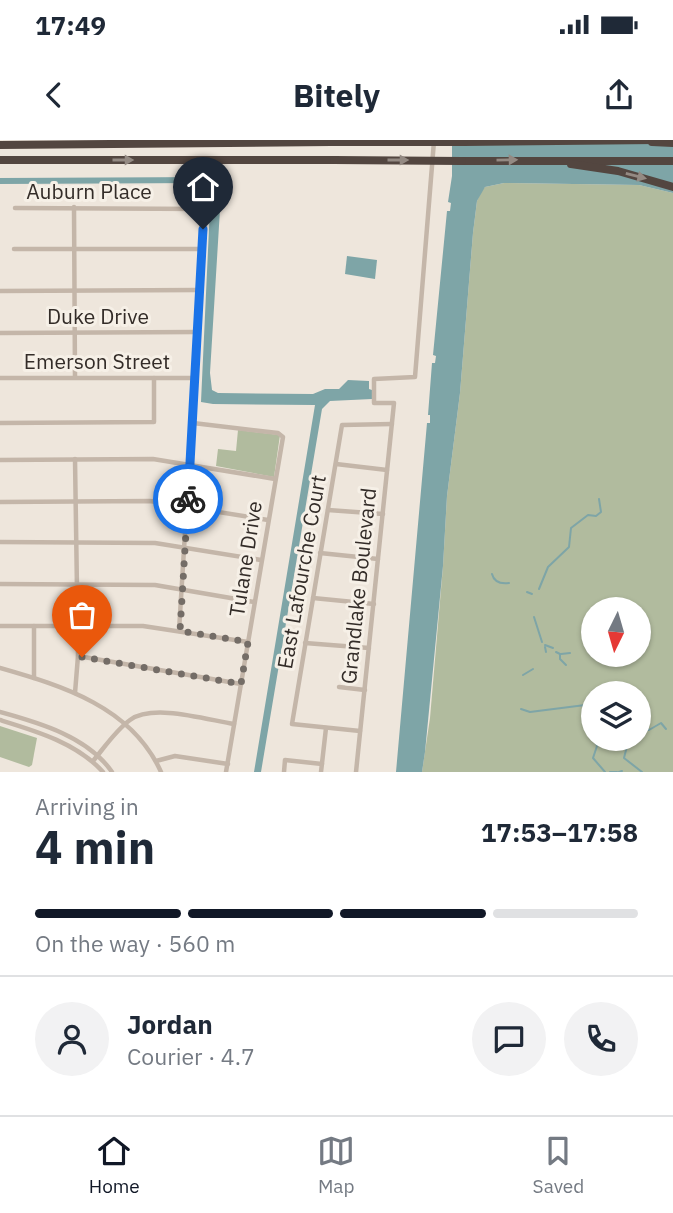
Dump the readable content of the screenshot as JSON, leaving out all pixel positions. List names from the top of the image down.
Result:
{
  "streets": {
    "street": [
      "Auburn Place",
      "Duke Drive",
      "Emerson Street",
      "Tulane Drive",
      "East Lafourche Court",
      "Grandlake Boulevard"
    ]
  },
  "crossings": [
    ["East Lafourche Court", "Grandlake Boulevard"]
  ],
  "north": "bottom",
  "page": {
    "status": "17:49",
    "header": "Bitely",
    "heading": ["4 min", "Arriving in", "17:53–17:58"],
    "panel": ["Jordan", "Courier · 4.7"],
    "bar": "On the way · 560 m",
    "tabs": ["Home", "Map", "Saved"]
  }
}
